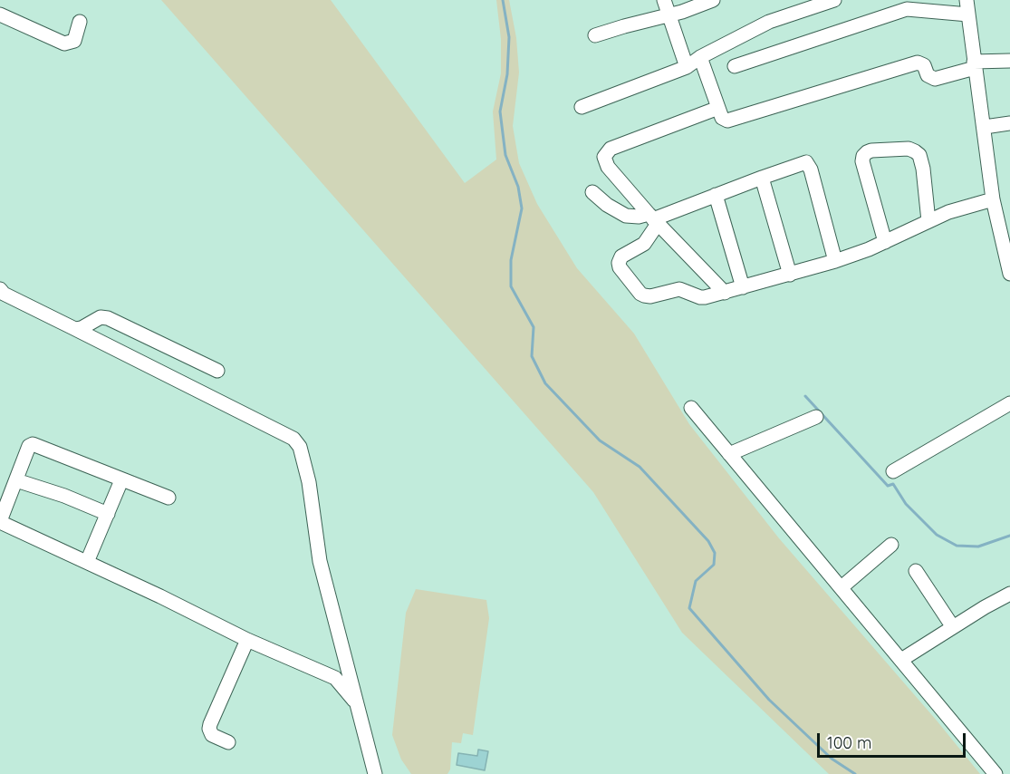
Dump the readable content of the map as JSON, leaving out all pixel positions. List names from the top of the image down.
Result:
{
  "scale_bar": "100 m"
}
